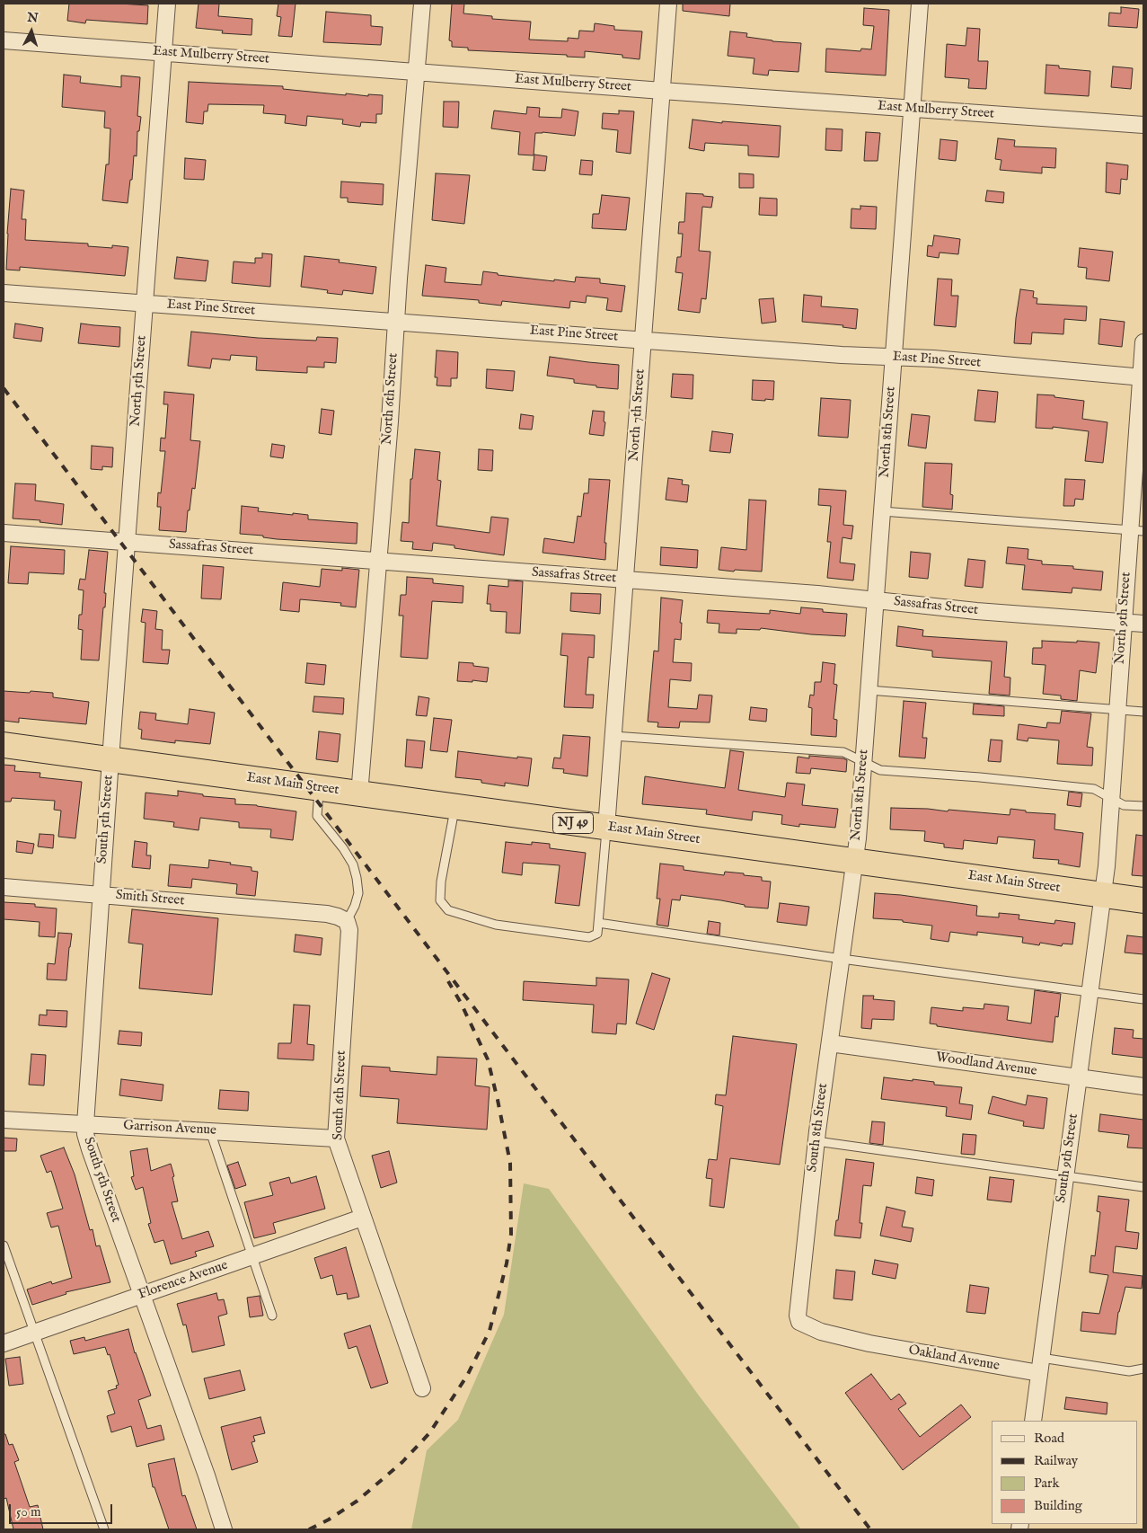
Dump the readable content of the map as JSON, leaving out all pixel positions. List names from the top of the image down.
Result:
{
  "streets": {
    "highway": ["East Main Street", "NJ 49"],
    "street": [
      "East Mulberry Street",
      "East Pine Street",
      "North 5th Street",
      "North 6th Street",
      "North 7th Street",
      "North 8th Street",
      "Sassafras Street",
      "North 9th Street",
      "South 5th Street",
      "Smith Street",
      "Woodland Avenue",
      "South 6th Street",
      "South 8th Street",
      "Garrison Avenue",
      "South 9th Street",
      "Florence Avenue",
      "Oakland Avenue"
    ]
  },
  "crossings": [
    ["East Mulberry Street", "North 5th Street"],
    ["East Mulberry Street", "North 6th Street"],
    ["East Mulberry Street", "North 7th Street"],
    ["East Mulberry Street", "North 8th Street"],
    ["East Pine Street", "North 5th Street"],
    ["East Pine Street", "North 6th Street"],
    ["East Pine Street", "North 7th Street"],
    ["East Pine Street", "North 8th Street"],
    ["East Pine Street", "North 9th Street"],
    ["North 5th Street", "Sassafras Street"],
    ["North 5th Street", "East Main Street"],
    ["North 5th Street", "South 5th Street"],
    ["North 6th Street", "Sassafras Street"],
    ["North 6th Street", "East Main Street"],
    ["North 7th Street", "Sassafras Street"],
    ["North 7th Street", "East Main Street"],
    ["North 8th Street", "Sassafras Street"],
    ["North 8th Street", "East Main Street"],
    ["North 8th Street", "South 8th Street"],
    ["Sassafras Street", "North 9th Street"],
    ["North 9th Street", "East Main Street"],
    ["North 9th Street", "South 9th Street"],
    ["East Main Street", "South 5th Street"],
    ["East Main Street", "South 8th Street"],
    ["East Main Street", "South 9th Street"],
    ["South 5th Street", "Smith Street"],
    ["South 5th Street", "Garrison Avenue"],
    ["South 5th Street", "Florence Avenue"],
    ["Smith Street", "South 6th Street"],
    ["Woodland Avenue", "South 8th Street"],
    ["Woodland Avenue", "South 9th Street"],
    ["South 6th Street", "Garrison Avenue"],
    ["South 6th Street", "Florence Avenue"],
    ["South 8th Street", "Oakland Avenue"],
    ["South 9th Street", "Oakland Avenue"]
  ],
  "legend": [
    "Road",
    "Railway",
    "Park",
    "Building"
  ],
  "scale_bar": "50 m",
  "north": "top"
}
